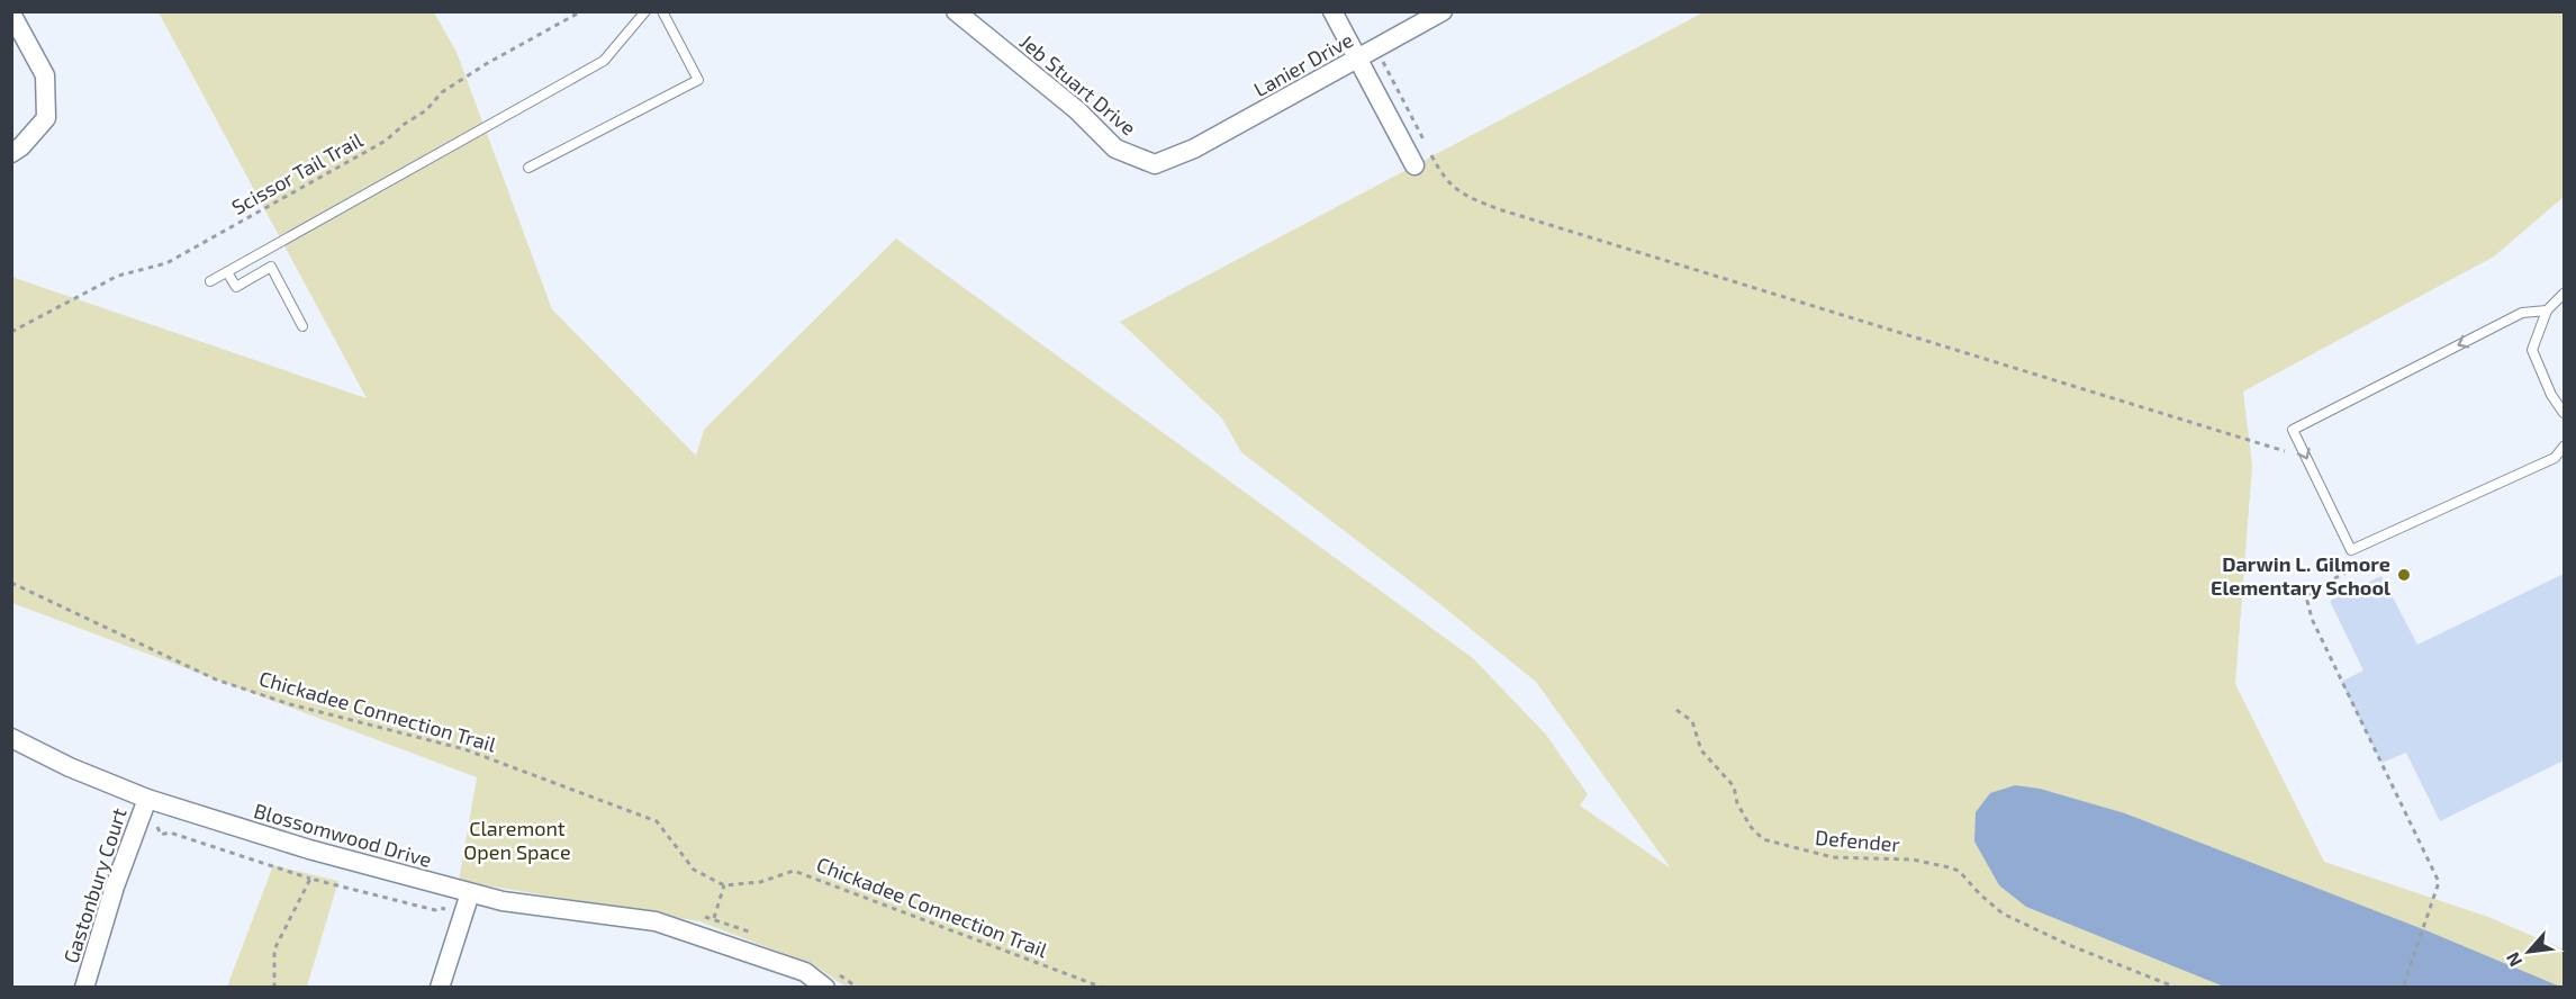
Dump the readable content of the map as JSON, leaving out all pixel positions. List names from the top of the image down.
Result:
{
  "streets": {
    "street": [
      "Lanier Drive",
      "Jeb Stuart Drive",
      "Blossomwood Drive",
      "Gastonbury Court"
    ],
    "path": ["Scissor Tail Trail", "Chickadee Connection Trail", "Defender"]
  },
  "crossings": [
    ["Lanier Drive", "Jeb Stuart Drive"],
    ["Blossomwood Drive", "Gastonbury Court"]
  ],
  "parks": ["Claremont Open Space"],
  "places": ["Darwin L. Gilmore Elementary School"],
  "north": "bottom left"
}
